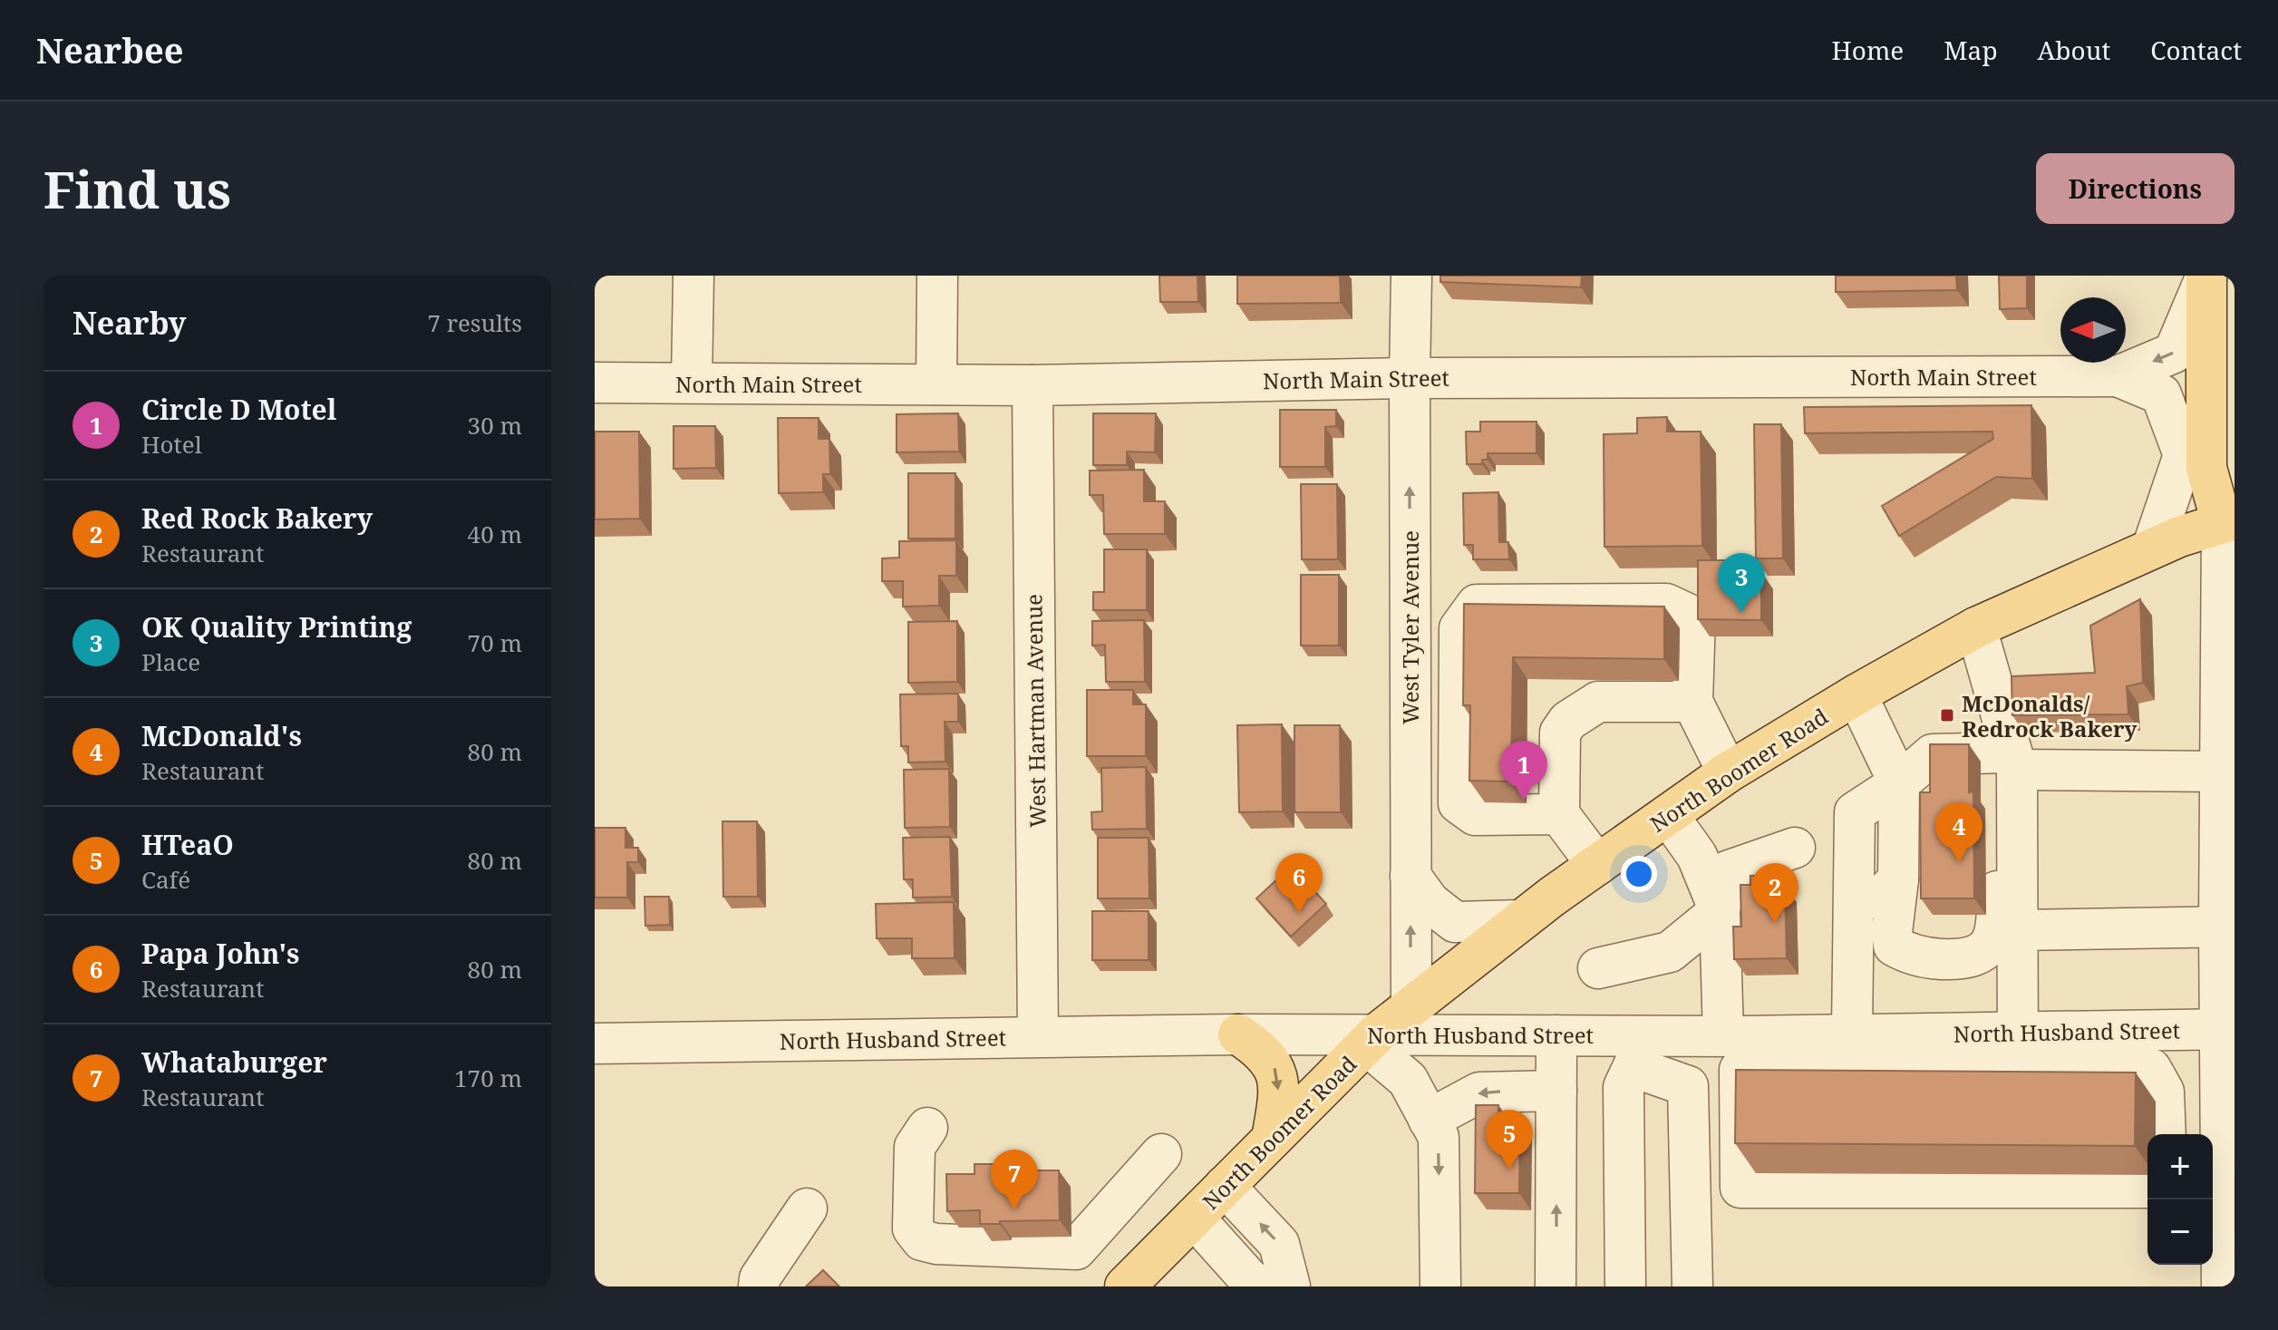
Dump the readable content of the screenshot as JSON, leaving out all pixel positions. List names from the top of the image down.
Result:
{
  "streets": {
    "main road": ["North Boomer Road"],
    "street": [
      "North Main Street",
      "West Tyler Avenue",
      "West Hartman Avenue",
      "North Husband Street"
    ]
  },
  "crossings": [
    ["North Main Street", "West Tyler Avenue"],
    ["North Main Street", "West Hartman Avenue"],
    ["North Main Street", "North Boomer Road"],
    ["West Tyler Avenue", "North Boomer Road"],
    ["West Hartman Avenue", "North Husband Street"],
    ["North Boomer Road", "North Husband Street"]
  ],
  "one_way": ["West Tyler Avenue"],
  "places": {
    "transit": ["McDonalds/ Redrock Bakery"]
  },
  "north": "left",
  "page": {
    "header": "Nearbee",
    "nav": [
      "Home",
      "Map",
      "About",
      "Contact"
    ],
    "buttons": "Directions",
    "title": "Find us",
    "heading": ["Nearby", "7 results"],
    "list": [
      {
        "mark": "1",
        "name": "Circle D Motel",
        "note": "Hotel",
        "value": "30 m"
      },
      {
        "mark": "2",
        "name": "Red Rock Bakery",
        "note": "Restaurant",
        "value": "40 m"
      },
      {
        "mark": "3",
        "name": "OK Quality Printing",
        "note": "Place",
        "value": "70 m"
      },
      {
        "mark": "4",
        "name": "McDonald's",
        "note": "Restaurant",
        "value": "80 m"
      },
      {
        "mark": "5",
        "name": "HTeaO",
        "note": "Café",
        "value": "80 m"
      },
      {
        "mark": "6",
        "name": "Papa John's",
        "note": "Restaurant",
        "value": "80 m"
      },
      {
        "mark": "7",
        "name": "Whataburger",
        "note": "Restaurant",
        "value": "170 m"
      }
    ],
    "pins": [
      "3",
      "1",
      "4",
      "6",
      "2",
      "5",
      "7"
    ],
    "map_buttons": ["+", "−"]
  }
}
